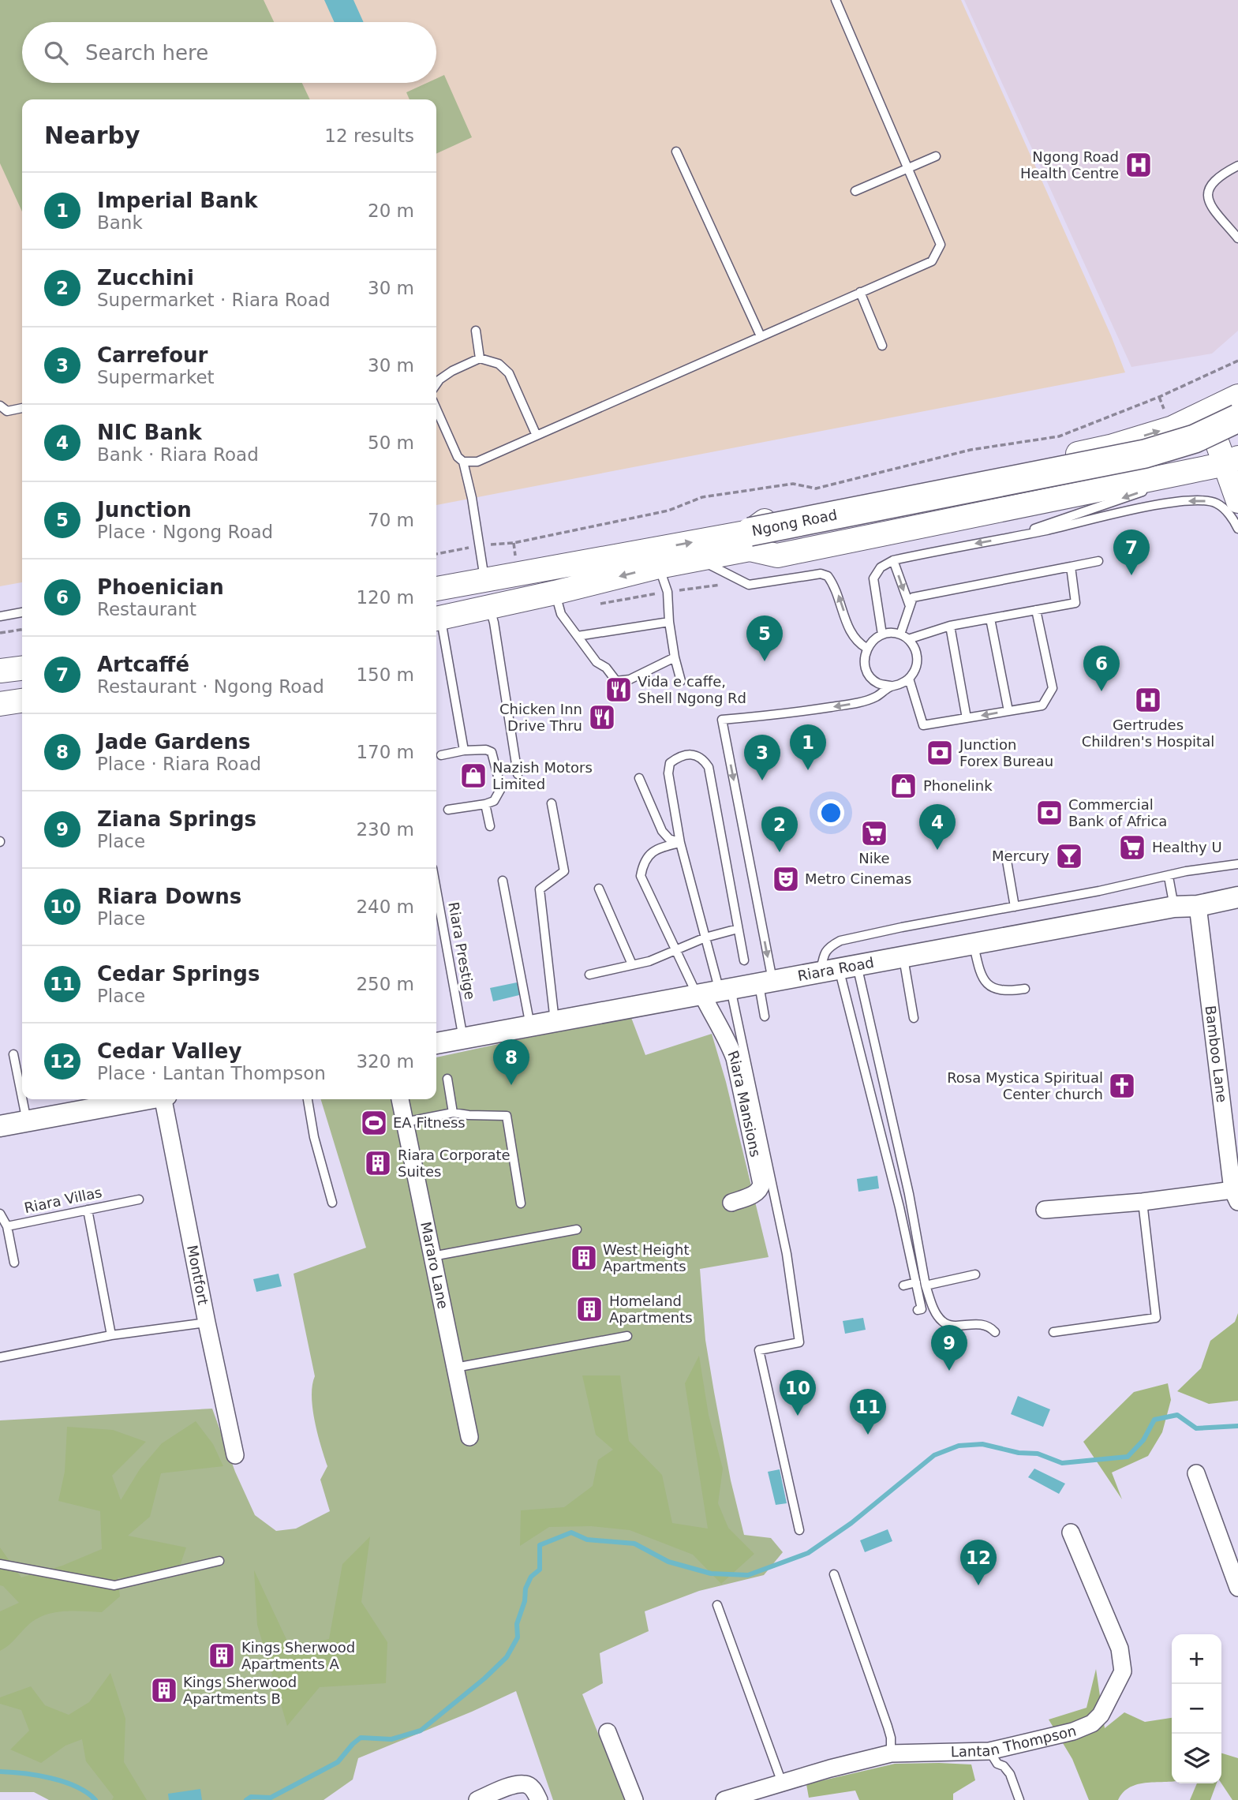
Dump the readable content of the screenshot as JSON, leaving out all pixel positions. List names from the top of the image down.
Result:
{
  "streets": {
    "main road": ["Ngong Road"],
    "street": [
      "Riara Road",
      "Bamboo Lane",
      "Riara Mansions",
      "Mararo Lane",
      "Montfort",
      "Lantan Thompson"
    ],
    "lane": ["Riara Prestige", "Riara Villas"]
  },
  "crossings": [
    ["Riara Prestige", "Riara Road"],
    ["Riara Road", "Bamboo Lane"],
    ["Riara Road", "Riara Mansions"]
  ],
  "places": {
    "hospital": ["Ngong Road Health Centre", "Gertrudes Children's Hospital"],
    "restaurant": ["Vida e caffe, Shell Ngong Rd", "Chicken Inn Drive Thru"],
    "bank": ["Junction Forex Bureau", "Commercial Bank of Africa"],
    "shop": ["Nazish Motors Limited", "Phonelink"],
    "supermarket": ["Nike", "Healthy U"],
    "bar": ["Mercury"],
    "theatre": ["Metro Cinemas"],
    "church": ["Rosa Mystica Spiritual Center church"],
    "sports": ["EA Fitness"],
    "building": [
      "Riara Corporate Suites",
      "West Height Apartments",
      "Homeland Apartments",
      "Kings Sherwood Apartments A",
      "Kings Sherwood Apartments B"
    ]
  },
  "page": {
    "search": "Search here",
    "heading": ["Nearby", "12 results"],
    "list": [
      {
        "mark": "1",
        "name": "Imperial Bank",
        "note": "Bank",
        "value": "20 m"
      },
      {
        "mark": "2",
        "name": "Zucchini",
        "note": "Supermarket · Riara Road",
        "value": "30 m"
      },
      {
        "mark": "3",
        "name": "Carrefour",
        "note": "Supermarket",
        "value": "30 m"
      },
      {
        "mark": "4",
        "name": "NIC Bank",
        "note": "Bank · Riara Road",
        "value": "50 m"
      },
      {
        "mark": "5",
        "name": "Junction",
        "note": "Place · Ngong Road",
        "value": "70 m"
      },
      {
        "mark": "6",
        "name": "Phoenician",
        "note": "Restaurant",
        "value": "120 m"
      },
      {
        "mark": "7",
        "name": "Artcaffé",
        "note": "Restaurant · Ngong Road",
        "value": "150 m"
      },
      {
        "mark": "8",
        "name": "Jade Gardens",
        "note": "Place · Riara Road",
        "value": "170 m"
      },
      {
        "mark": "9",
        "name": "Ziana Springs",
        "note": "Place",
        "value": "230 m"
      },
      {
        "mark": "10",
        "name": "Riara Downs",
        "note": "Place",
        "value": "240 m"
      },
      {
        "mark": "11",
        "name": "Cedar Springs",
        "note": "Place",
        "value": "250 m"
      },
      {
        "mark": "12",
        "name": "Cedar Valley",
        "note": "Place · Lantan Thompson",
        "value": "320 m"
      }
    ],
    "pins": [
      "7",
      "5",
      "6",
      "1",
      "3",
      "4",
      "2",
      "8",
      "9",
      "10",
      "11",
      "12"
    ],
    "map_buttons": ["+", "−"]
  }
}
